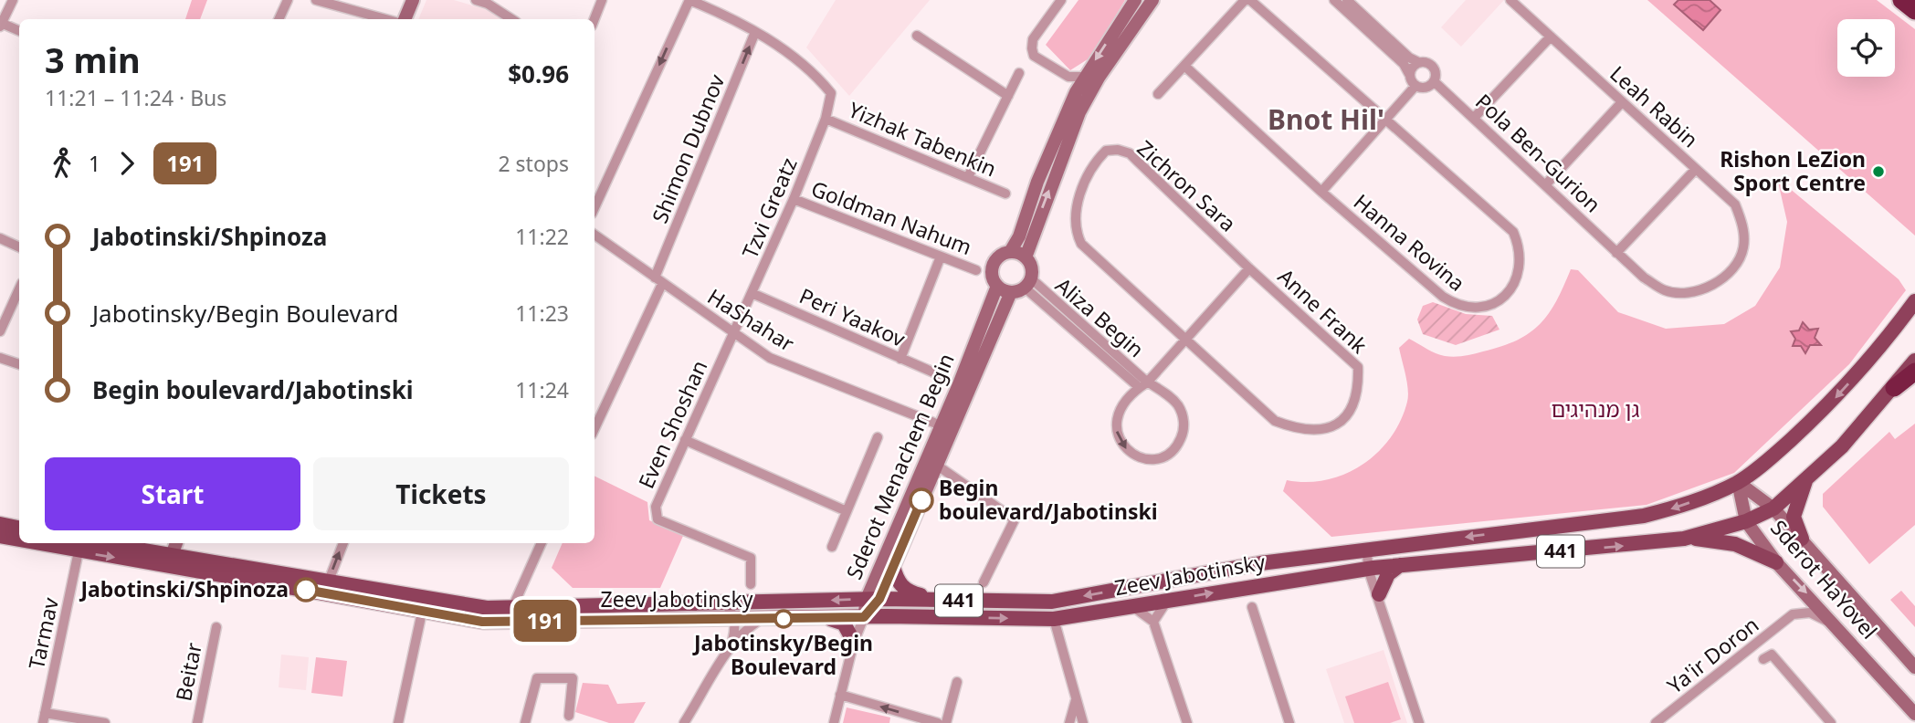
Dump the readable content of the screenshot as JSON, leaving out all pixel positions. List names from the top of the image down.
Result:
{
  "streets": {
    "main road": ["441", "Zeev Jabotinsky"],
    "street": [
      "Leah Rabin",
      "Yizhak Tabenkin",
      "Shimon Dubnov",
      "Pola Ben-Gurion",
      "Zichron Sara",
      "Tzvi Greatz",
      "Goldman Nahum",
      "Hanna Rovina",
      "Anne Frank",
      "Peri Yaakov",
      "Aliza Begin",
      "HaShahar",
      "Even Shoshan",
      "Sderot Menachem Begin",
      "Sderot HaYovel",
      "Tarmav",
      "Ya'ir Doron",
      "Beitar"
    ]
  },
  "crossings": [
    ["Leah Rabin", "Pola Ben-Gurion"],
    ["Yizhak Tabenkin", "Tzvi Greatz"],
    ["Shimon Dubnov", "Tzvi Greatz"],
    ["Shimon Dubnov", "HaShahar"],
    ["Zichron Sara", "Anne Frank"],
    ["Tzvi Greatz", "Goldman Nahum"],
    ["Tzvi Greatz", "Peri Yaakov"],
    ["Tzvi Greatz", "HaShahar"],
    ["Tzvi Greatz", "Even Shoshan"],
    ["Aliza Begin", "Sderot Menachem Begin"],
    ["HaShahar", "Even Shoshan"],
    ["HaShahar", "Sderot Menachem Begin"],
    ["Sderot Menachem Begin", "Zeev Jabotinsky"],
    ["441", "Zeev Jabotinsky"],
    ["441", "Sderot HaYovel"],
    ["Zeev Jabotinsky", "Sderot HaYovel"],
    ["Zeev Jabotinsky", "Tarmav"],
    ["Sderot HaYovel", "Ya'ir Doron"]
  ],
  "districts": ["Bnot Hil'"],
  "parks": ["גן מנהיגים"],
  "places": [
    "Rishon LeZion Sport Centre",
    "Begin boulevard/Jabotinski",
    "Jabotinski/Shpinoza",
    "Jabotinsky/Begin Boulevard"
  ],
  "lines": ["bus line 191"],
  "page": {
    "on_map": "191",
    "heading": ["3 min", "11:21 – 11:24 · Bus", "$0.96"],
    "legs": ["1", "191", "2 stops"],
    "list": [
      {
        "name": "Jabotinski/Shpinoza",
        "value": "11:22"
      },
      {
        "name": "Jabotinsky/Begin Boulevard",
        "value": "11:23"
      },
      {
        "name": "Begin boulevard/Jabotinski",
        "value": "11:24"
      }
    ],
    "buttons": ["Start", "Tickets"]
  }
}
